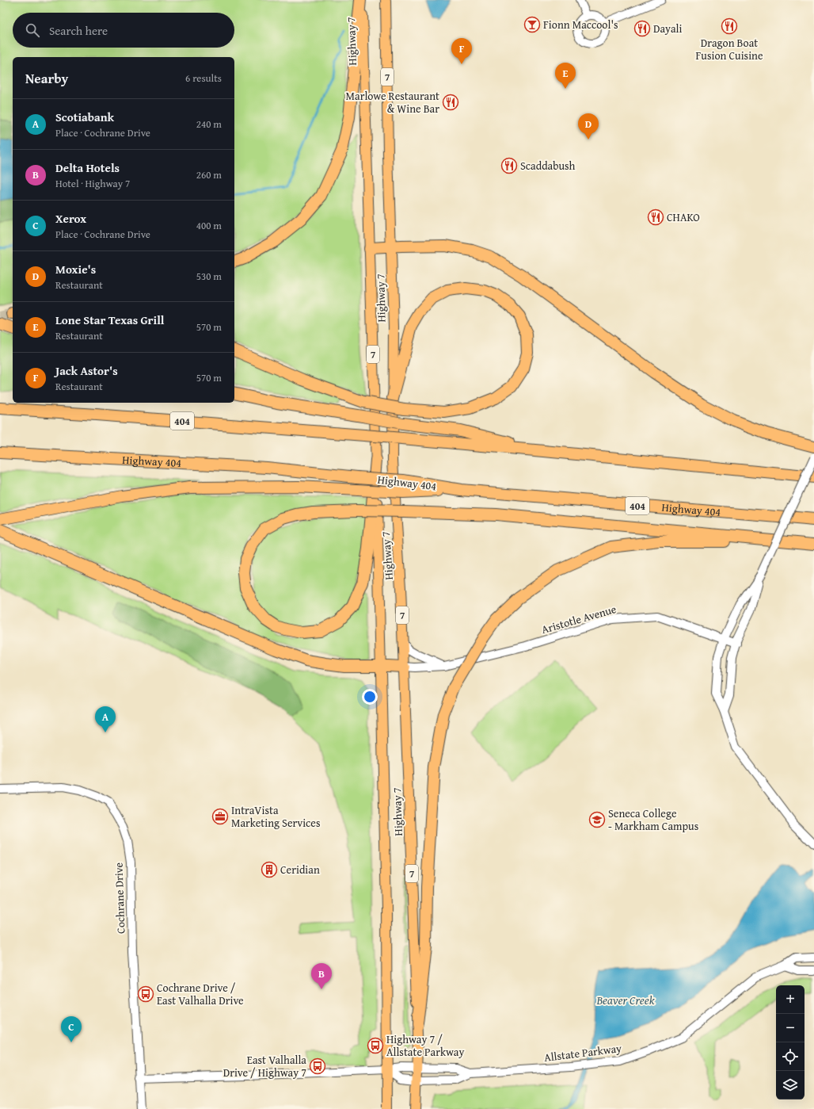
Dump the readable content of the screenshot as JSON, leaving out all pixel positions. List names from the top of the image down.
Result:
{
  "streets": {
    "highway": ["404", "Highway 404"],
    "main road": ["Highway 7", "7"],
    "street": ["Aristotle Avenue", "Cochrane Drive", "Allstate Parkway"]
  },
  "crossings": [
    ["Highway 7", "Aristotle Avenue"],
    ["Highway 7", "Allstate Parkway"],
    ["Cochrane Drive", "Allstate Parkway"]
  ],
  "water": ["Beaver Creek"],
  "places": {
    "bar": ["Fionn Maccool's"],
    "restaurant": [
      "Dragon Boat Fusion Cuisine",
      "Dayali",
      "Marlowe Restaurant & Wine Bar",
      "Scaddabush",
      "CHAKO"
    ],
    "office": ["IntraVista Marketing Services"],
    "school or university": ["Seneca College - Markham Campus"],
    "building": ["Ceridian"],
    "bus stop": ["Cochrane Drive / East Valhalla Drive", "Highway 7 / Allstate Parkway", "East Valhalla Drive / Highway 7"]
  },
  "page": {
    "search": "Search here",
    "pins": [
      "F",
      "E",
      "D",
      "A",
      "B",
      "C"
    ],
    "heading": ["Nearby", "6 results"],
    "list": [
      {
        "mark": "A",
        "name": "Scotiabank",
        "note": "Place · Cochrane Drive",
        "value": "240 m"
      },
      {
        "mark": "B",
        "name": "Delta Hotels",
        "note": "Hotel · Highway 7",
        "value": "260 m"
      },
      {
        "mark": "C",
        "name": "Xerox",
        "note": "Place · Cochrane Drive",
        "value": "400 m"
      },
      {
        "mark": "D",
        "name": "Moxie's",
        "note": "Restaurant",
        "value": "530 m"
      },
      {
        "mark": "E",
        "name": "Lone Star Texas Grill",
        "note": "Restaurant",
        "value": "570 m"
      },
      {
        "mark": "F",
        "name": "Jack Astor's",
        "note": "Restaurant",
        "value": "570 m"
      }
    ],
    "map_buttons": ["+", "−"]
  }
}
